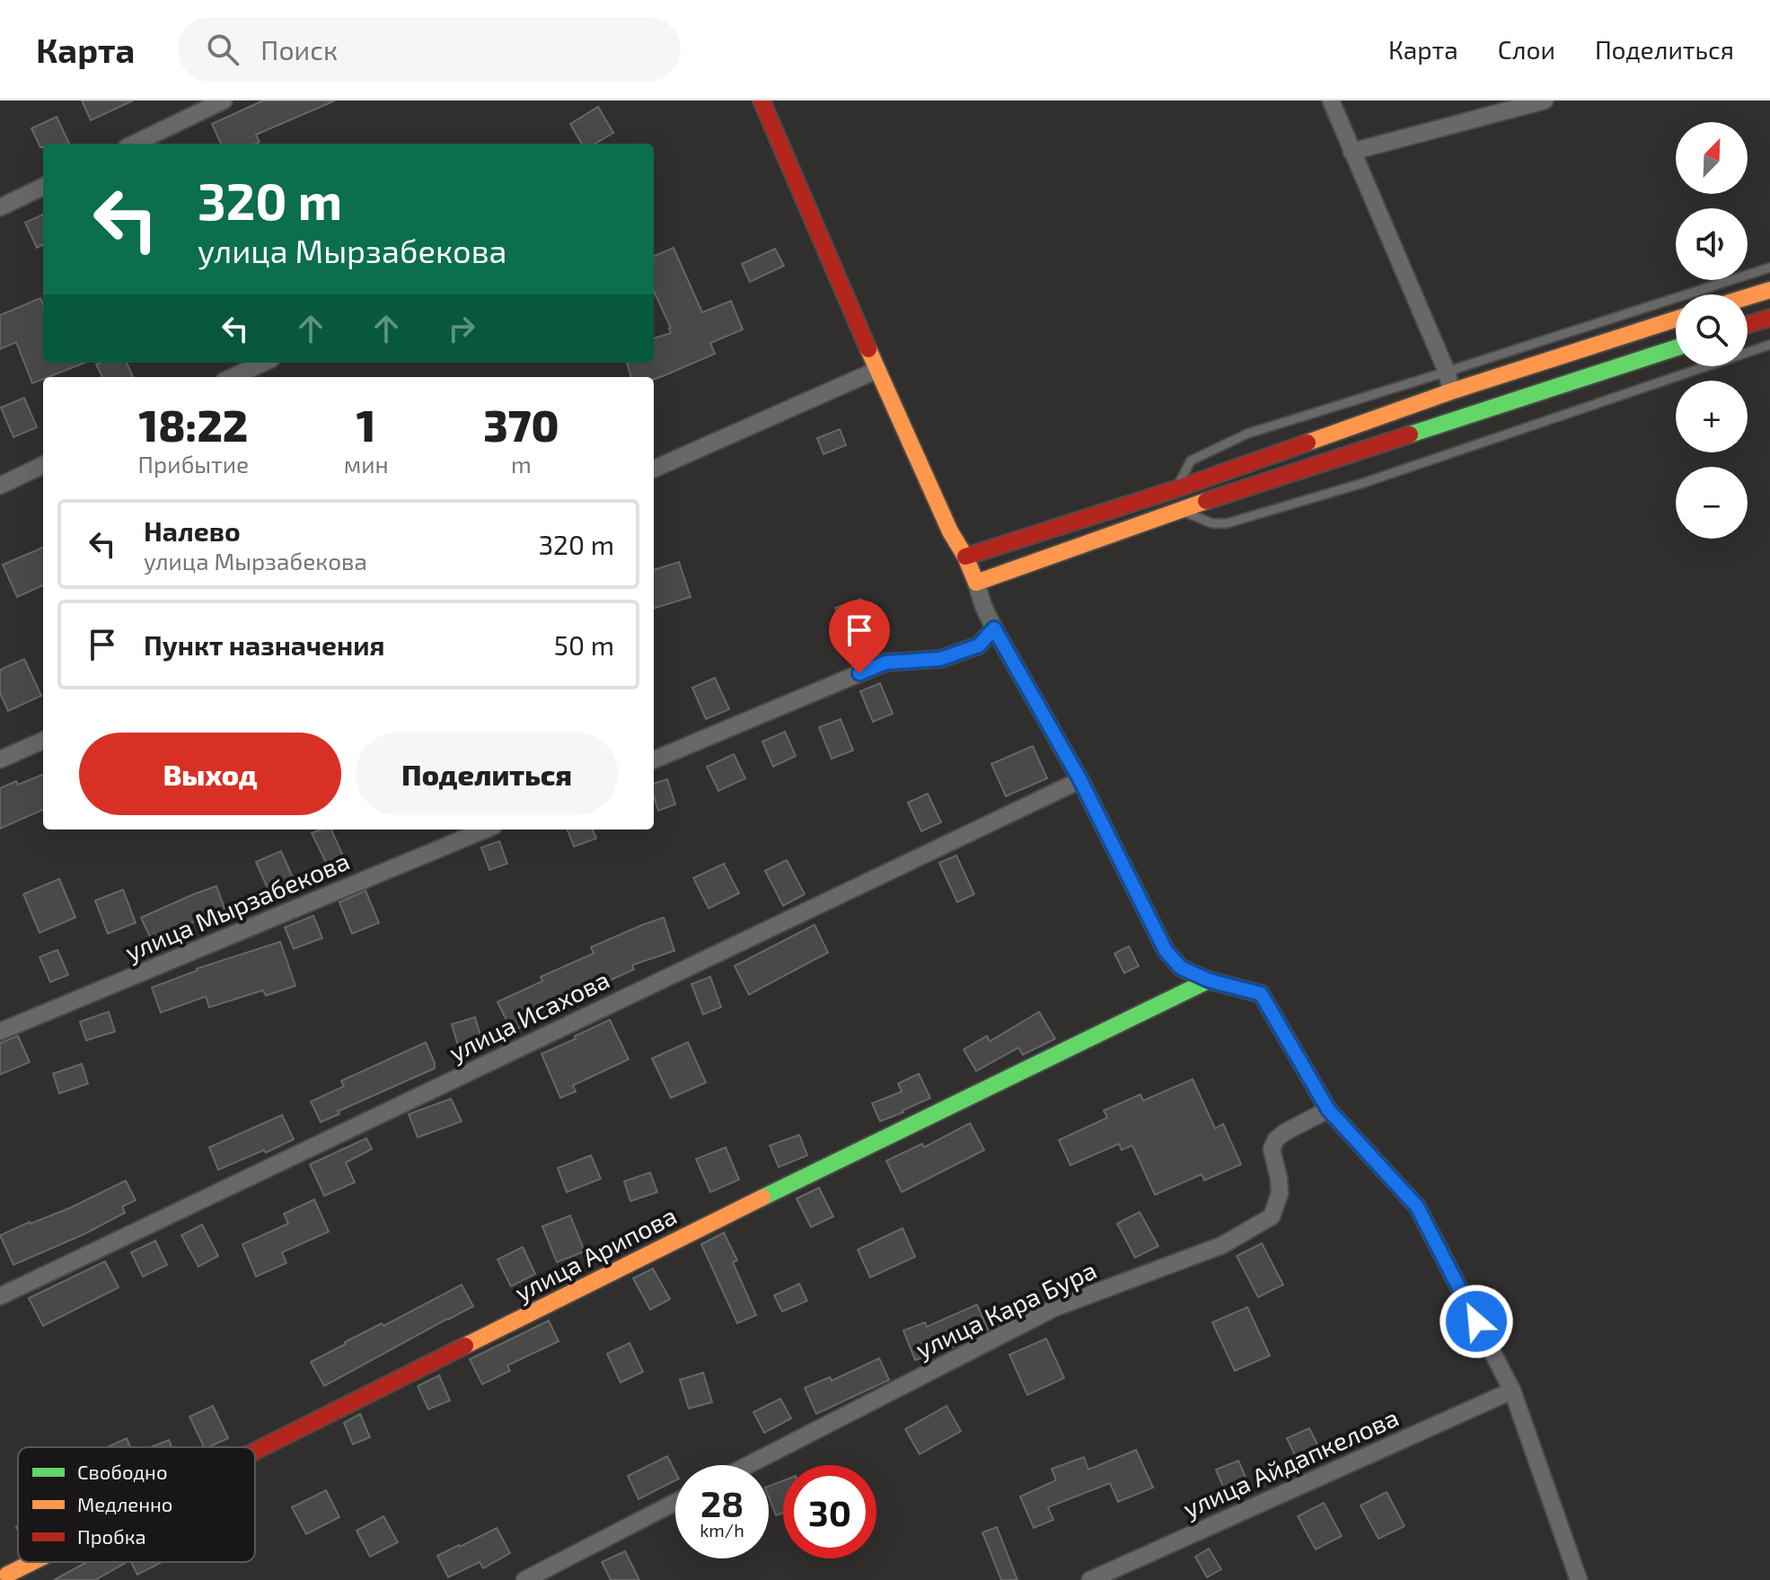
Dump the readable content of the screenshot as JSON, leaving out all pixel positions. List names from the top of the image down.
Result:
{
  "streets": {
    "main road": ["улица Арипова"],
    "street": [
      "улица Мырзабекова",
      "улица Исахова",
      "улица Кара Бура",
      "улица Айдапкелова"
    ]
  },
  "legend": ["Свободно", "Медленно", "Пробка"],
  "north": "top right",
  "page": {
    "header": "Карта",
    "search": "Поиск",
    "nav": ["Карта", "Слои", "Поделиться"],
    "map_buttons": ["+", "−"],
    "turn": ["320 m", "улица Мырзабекова"],
    "eta": [
      "18:22",
      "Прибытие",
      "1",
      "мин",
      "370",
      "m"
    ],
    "list": [
      {
        "name": "Налево",
        "note": "улица Мырзабекова",
        "value": "320 m"
      },
      {
        "name": "Пункт назначения",
        "value": "50 m"
      }
    ],
    "buttons": ["Выход", "Поделиться"],
    "speed": "28 km/h",
    "limit": "30"
  }
}
